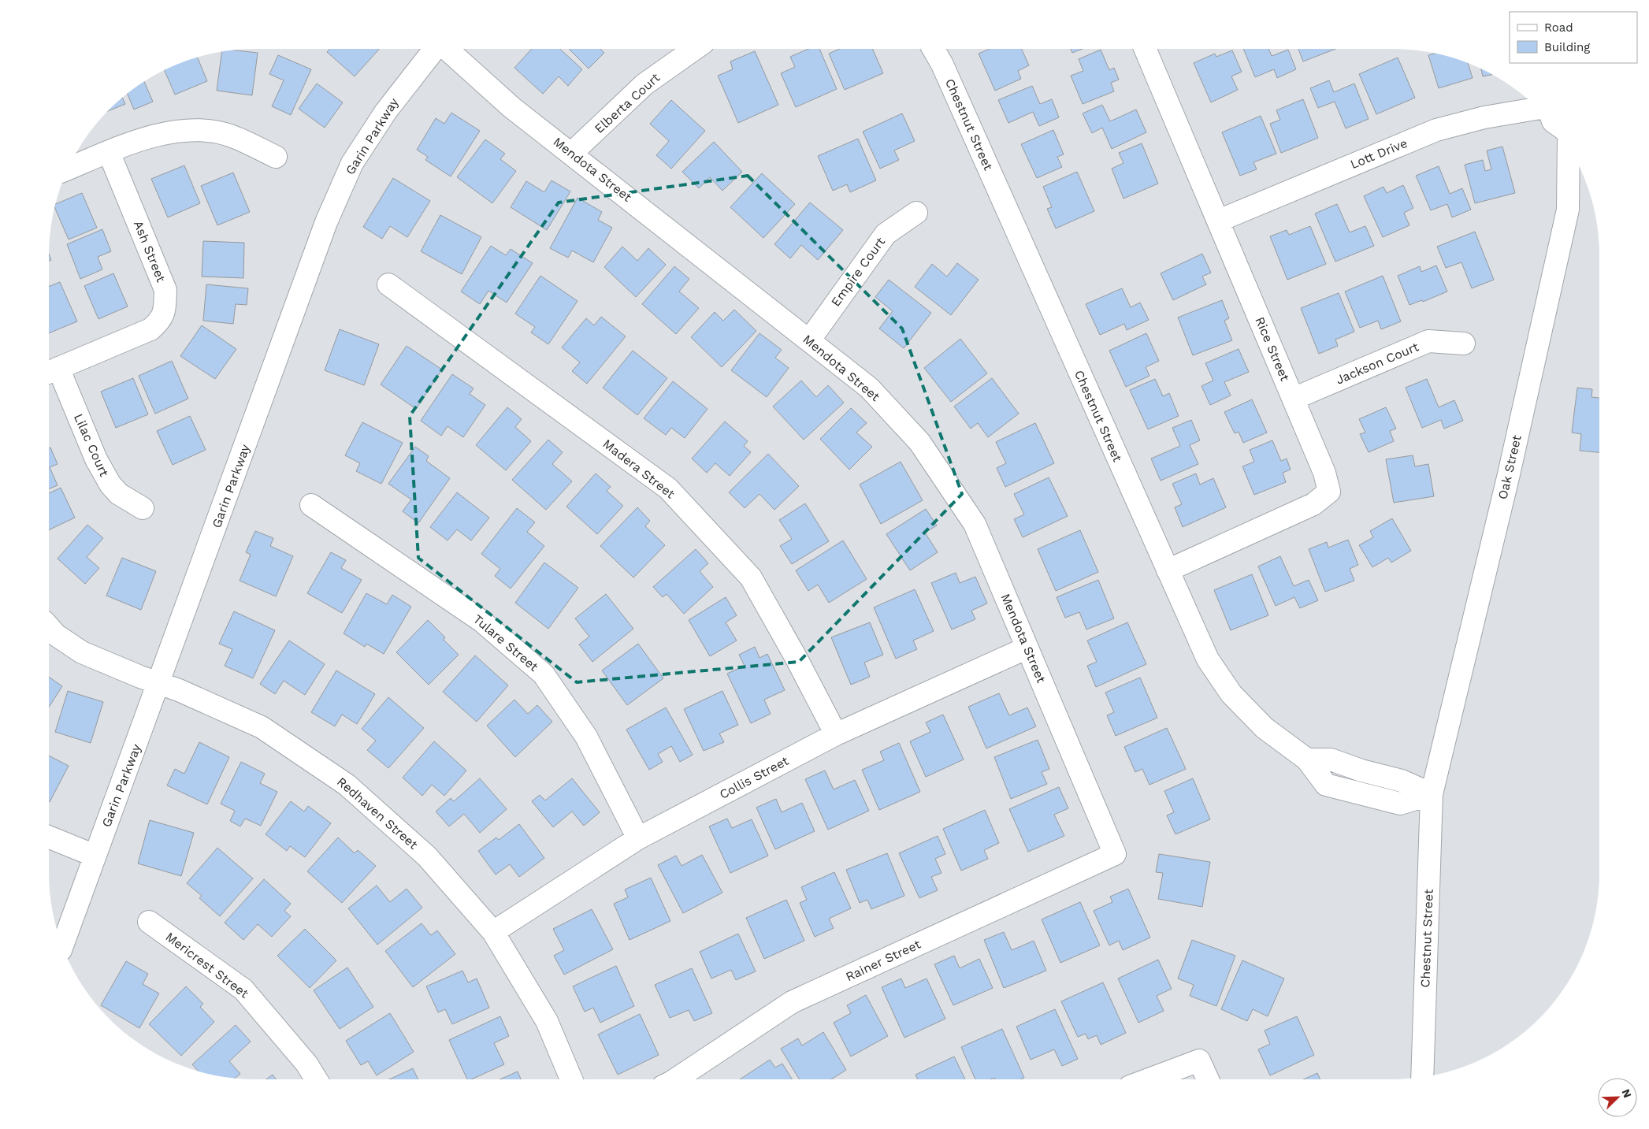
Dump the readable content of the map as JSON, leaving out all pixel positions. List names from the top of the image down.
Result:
{
  "streets": {
    "street": [
      "Elberta Court",
      "Chestnut Street",
      "Garin Parkway",
      "Lott Drive",
      "Mendota Street",
      "Ash Street",
      "Empire Court",
      "Rice Street",
      "Jackson Court",
      "Lilac Court",
      "Oak Street",
      "Madera Street",
      "Tulare Street",
      "Collis Street",
      "Redhaven Street",
      "Rainer Street",
      "Mericrest Street"
    ]
  },
  "crossings": [
    ["Elberta Court", "Mendota Street"],
    ["Chestnut Street", "Rice Street"],
    ["Chestnut Street", "Oak Street"],
    ["Garin Parkway", "Redhaven Street"],
    ["Lott Drive", "Rice Street"],
    ["Mendota Street", "Empire Court"],
    ["Mendota Street", "Collis Street"],
    ["Mendota Street", "Rainer Street"],
    ["Ash Street", "Lilac Court"],
    ["Rice Street", "Jackson Court"],
    ["Madera Street", "Collis Street"],
    ["Tulare Street", "Collis Street"],
    ["Collis Street", "Redhaven Street"]
  ],
  "legend": ["Road", "Building"],
  "north": "top right"
}
